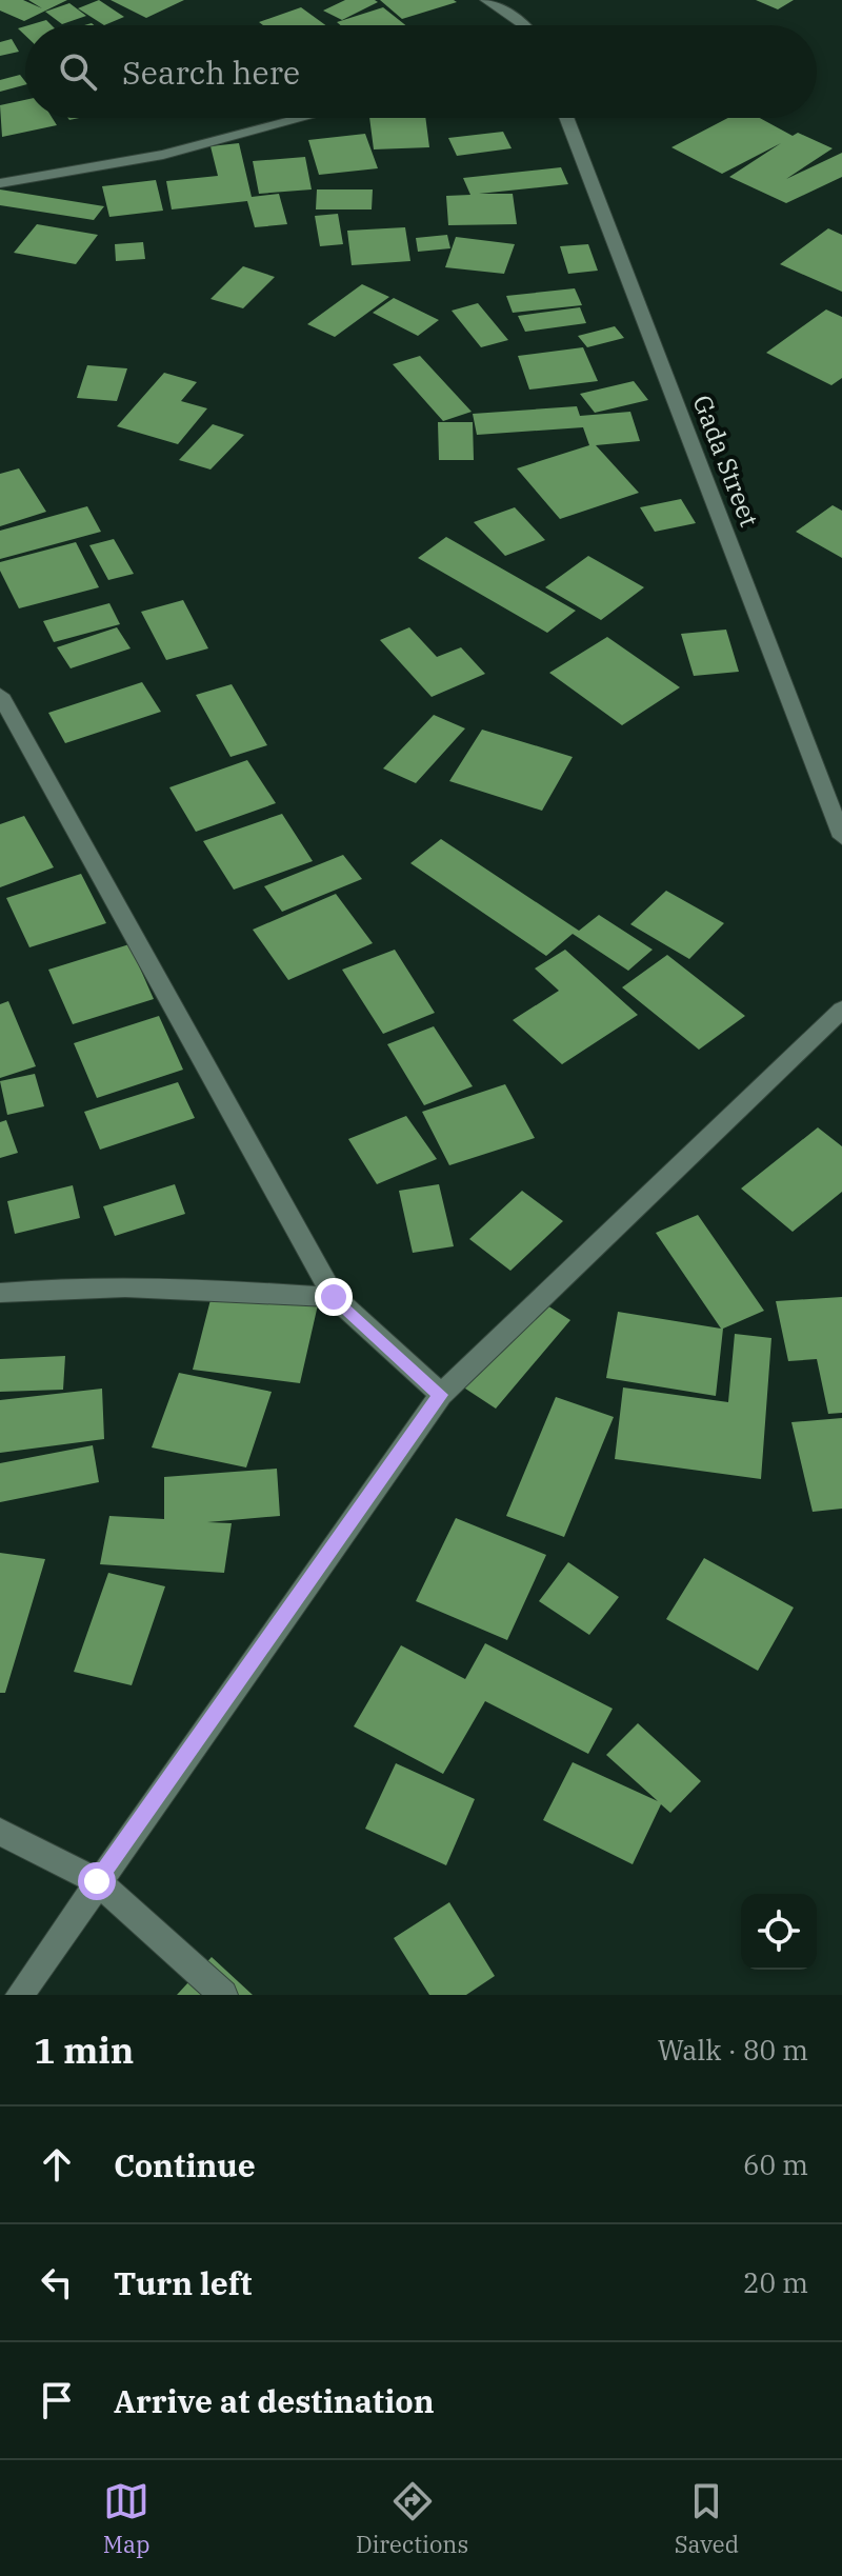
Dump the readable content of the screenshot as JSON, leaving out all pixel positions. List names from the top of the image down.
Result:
{
  "streets": {
    "street": ["Gada Street"]
  },
  "page": {
    "search": "Search here",
    "heading": ["1 min", "Walk · 80 m"],
    "list": [
      ["Continue", "60 m"],
      ["Turn left", "20 m"],
      "Arrive at destination"
    ],
    "nav": ["Map", "Directions", "Saved"]
  }
}
